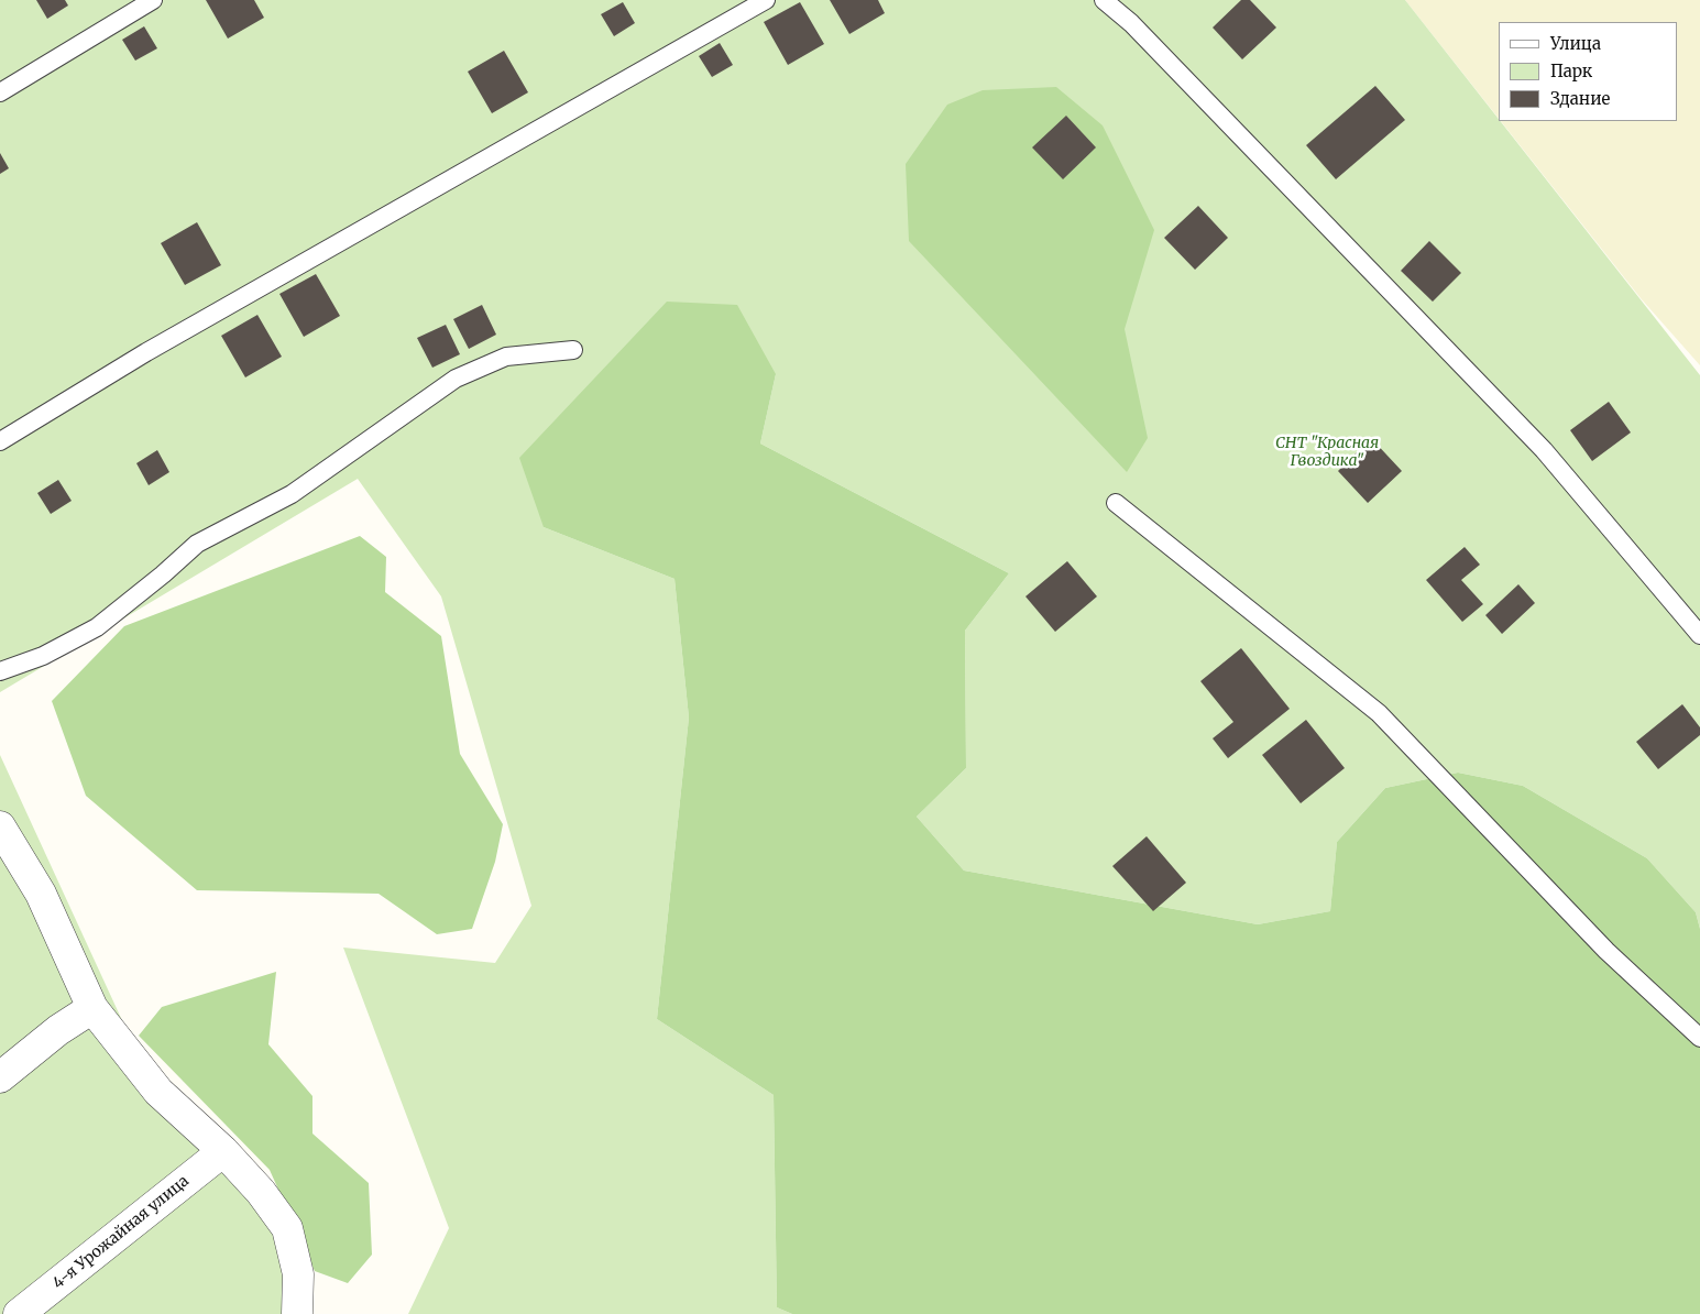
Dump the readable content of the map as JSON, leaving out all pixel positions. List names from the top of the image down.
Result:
{
  "streets": {
    "street": ["4-я Урожайная улица"]
  },
  "parks": ["СНТ \"Красная Гвоздика\""],
  "legend": ["Улица", "Парк", "Здание"]
}
